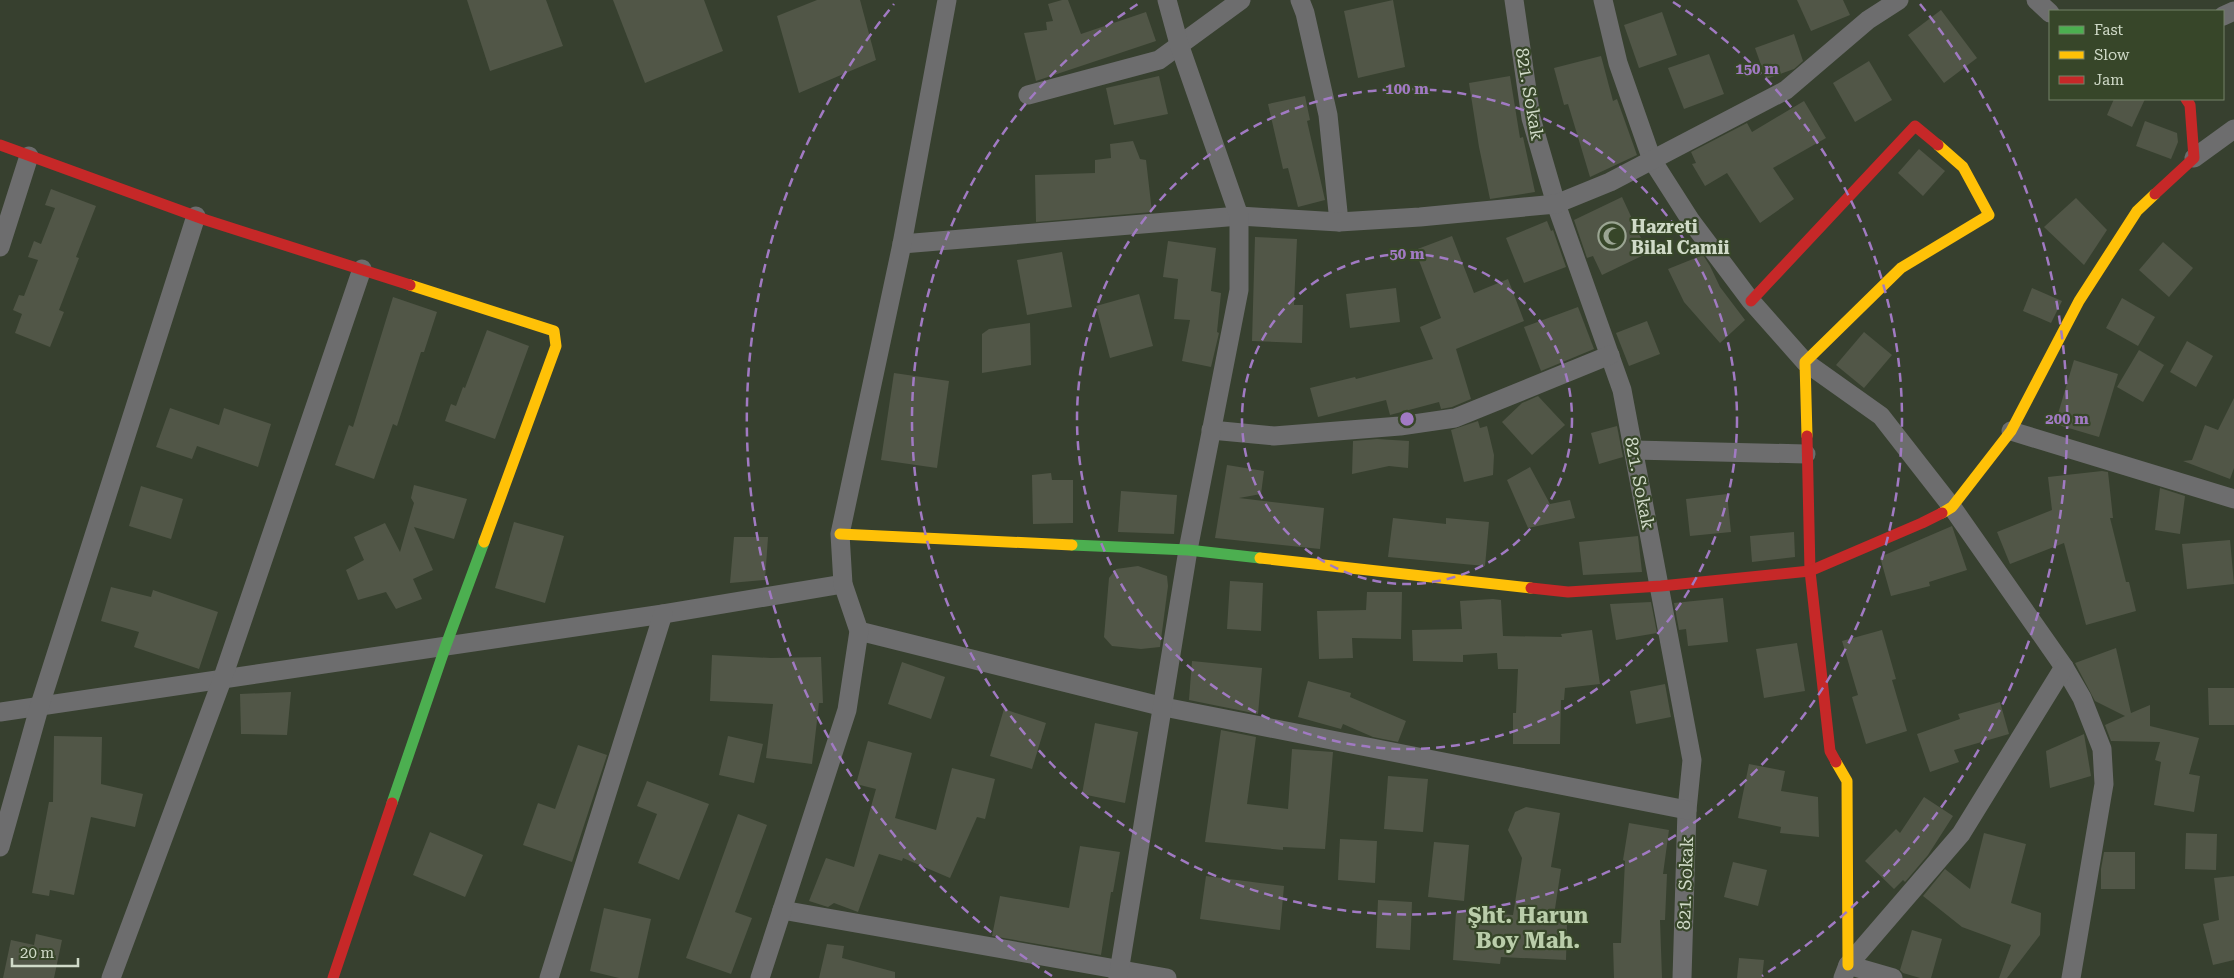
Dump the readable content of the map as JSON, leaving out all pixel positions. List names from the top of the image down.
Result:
{
  "streets": {
    "street": ["821. Sokak"]
  },
  "districts": ["Şht. Harun Boy Mah."],
  "places": {
    "mosque": ["Hazreti Bilal Camii"]
  },
  "legend": ["Fast", "Slow", "Jam"],
  "scale_bar": "20 m",
  "rings": [
    "150 m",
    "100 m",
    "50 m",
    "200 m"
  ]
}
